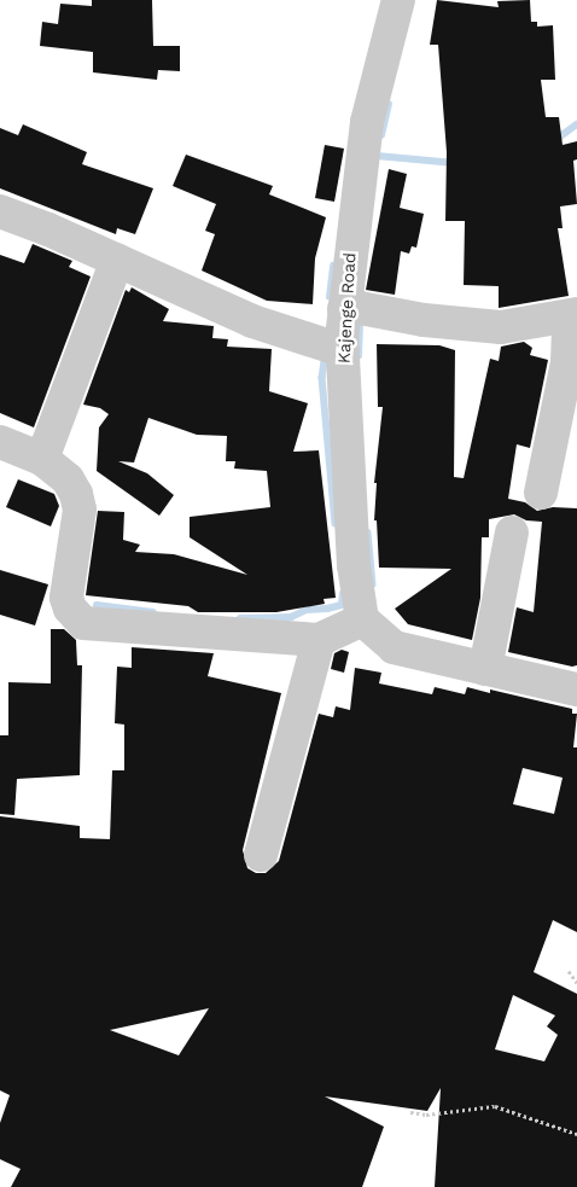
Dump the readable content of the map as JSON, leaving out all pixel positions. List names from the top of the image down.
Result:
{
  "streets": {
    "street": ["Kajenge Road"]
  }
}
